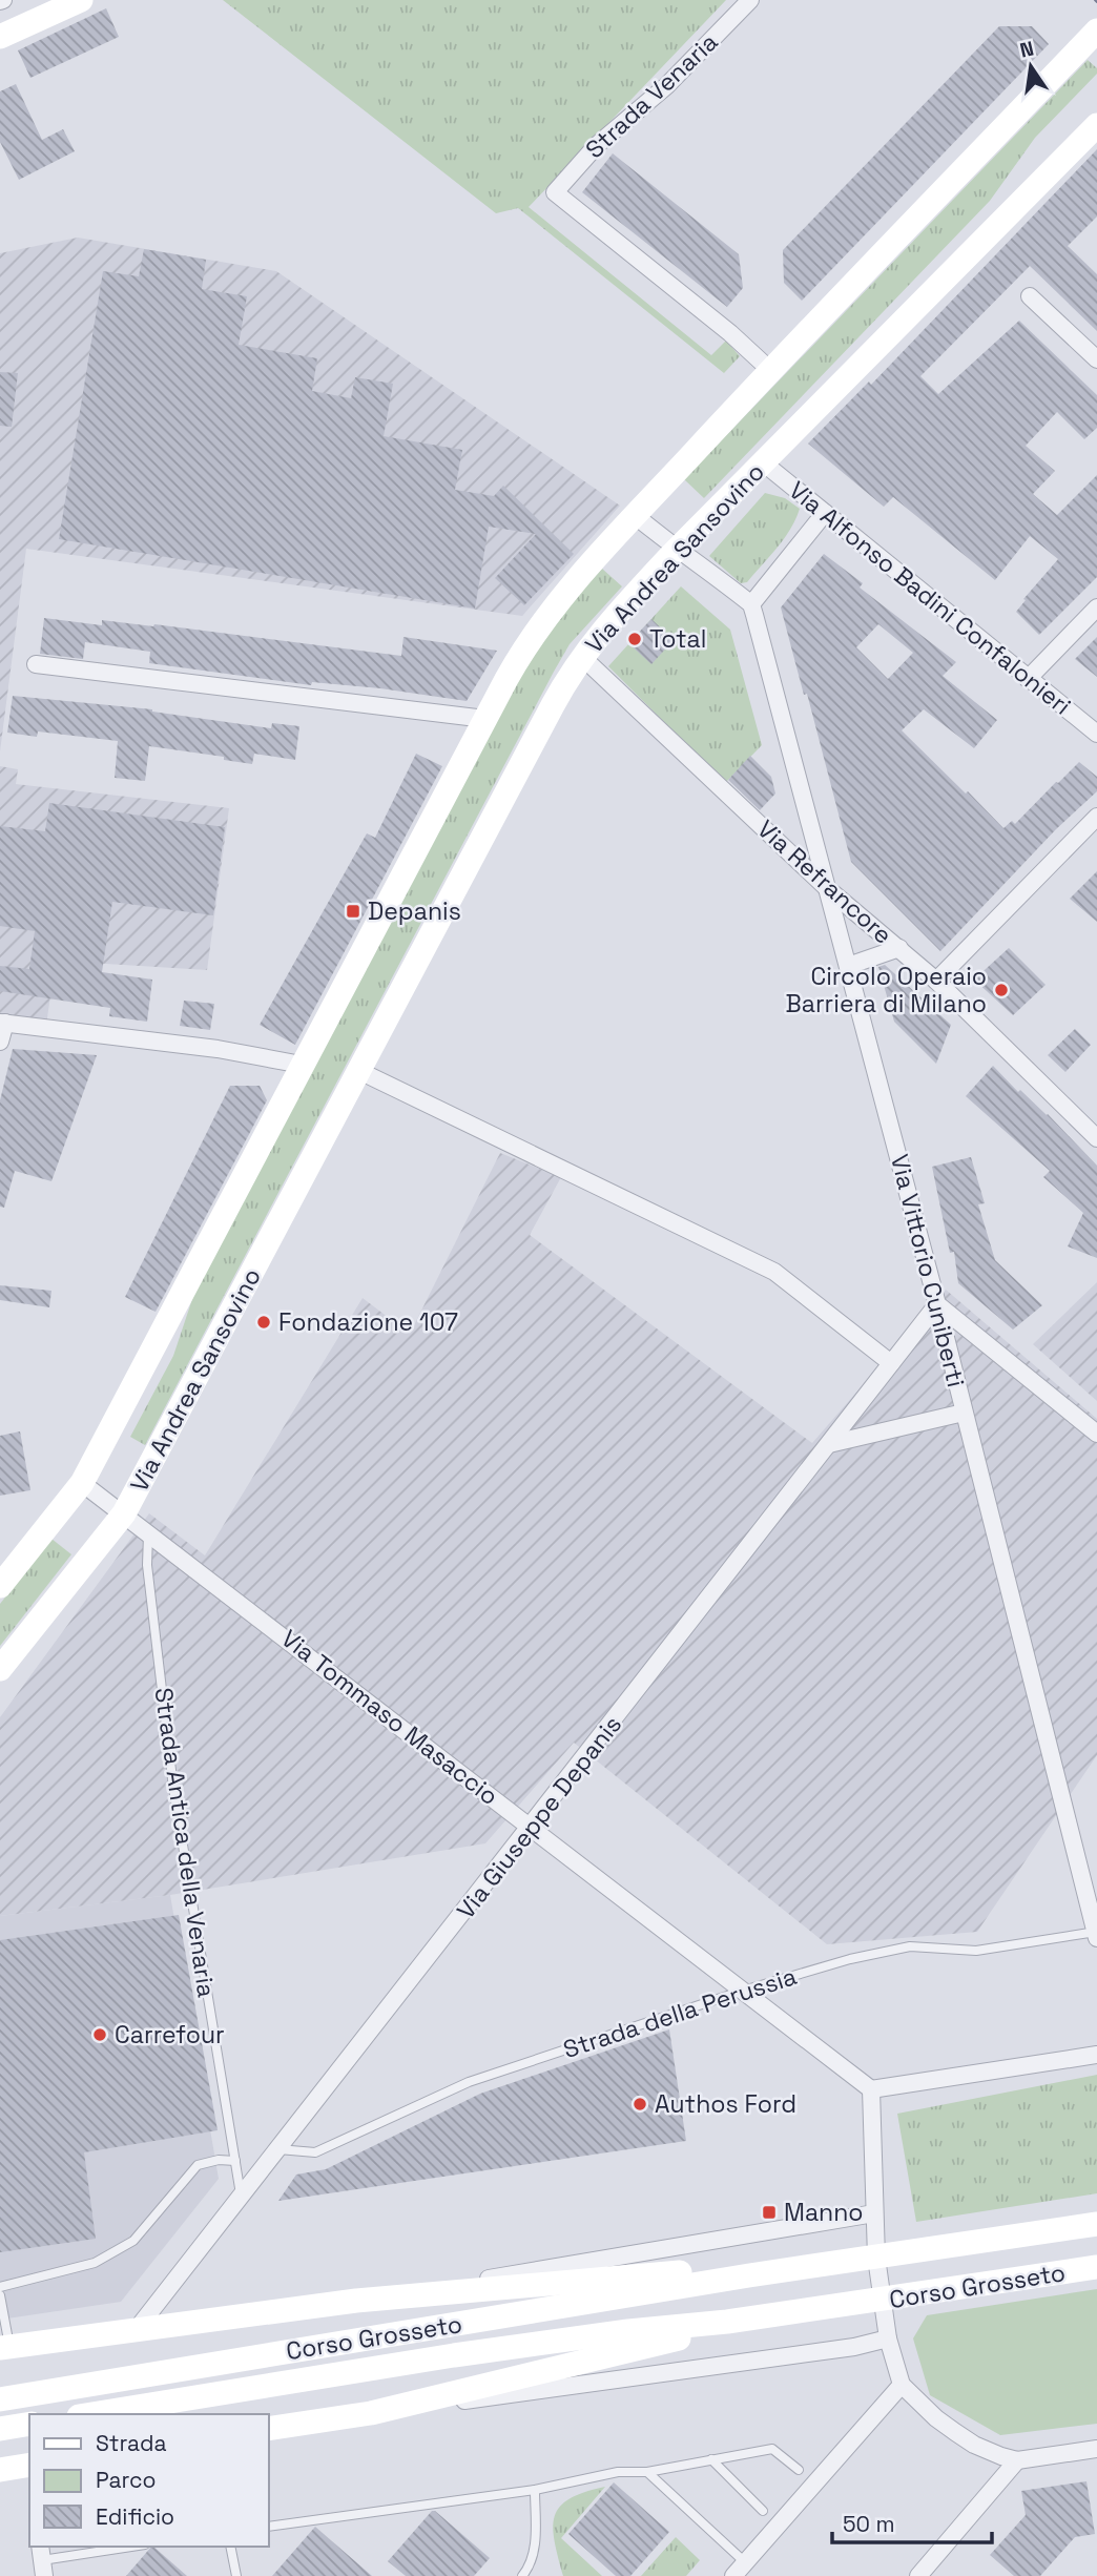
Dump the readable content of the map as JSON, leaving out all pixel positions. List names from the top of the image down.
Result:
{
  "streets": {
    "main road": ["Via Andrea Sansovino", "Corso Grosseto"],
    "street": [
      "Strada Venaria",
      "Via Alfonso Badini Confalonieri",
      "Via Refrancore",
      "Via Vittorio Cuniberti",
      "Via Tommaso Masaccio",
      "Via Giuseppe Depanis"
    ],
    "lane": ["Strada Antica della Venaria", "Strada della Perussia"]
  },
  "crossings": [
    ["Via Andrea Sansovino", "Via Alfonso Badini Confalonieri"],
    ["Via Andrea Sansovino", "Via Refrancore"],
    ["Via Andrea Sansovino", "Via Tommaso Masaccio"],
    ["Via Refrancore", "Via Vittorio Cuniberti"],
    ["Via Vittorio Cuniberti", "Via Giuseppe Depanis"],
    ["Via Vittorio Cuniberti", "Strada della Perussia"],
    ["Via Tommaso Masaccio", "Via Giuseppe Depanis"],
    ["Via Tommaso Masaccio", "Strada Antica della Venaria"],
    ["Via Tommaso Masaccio", "Strada della Perussia"],
    ["Via Giuseppe Depanis", "Strada Antica della Venaria"],
    ["Via Giuseppe Depanis", "Strada della Perussia"],
    ["Via Giuseppe Depanis", "Corso Grosseto"]
  ],
  "places": {
    "other": [
      "Total",
      "Circolo Operaio Barriera di Milano",
      "Fondazione 107",
      "Carrefour",
      "Authos Ford"
    ],
    "transit": ["Depanis", "Manno"]
  },
  "legend": ["Strada", "Parco", "Edificio"],
  "scale_bar": "50 m",
  "north": "top"
}
